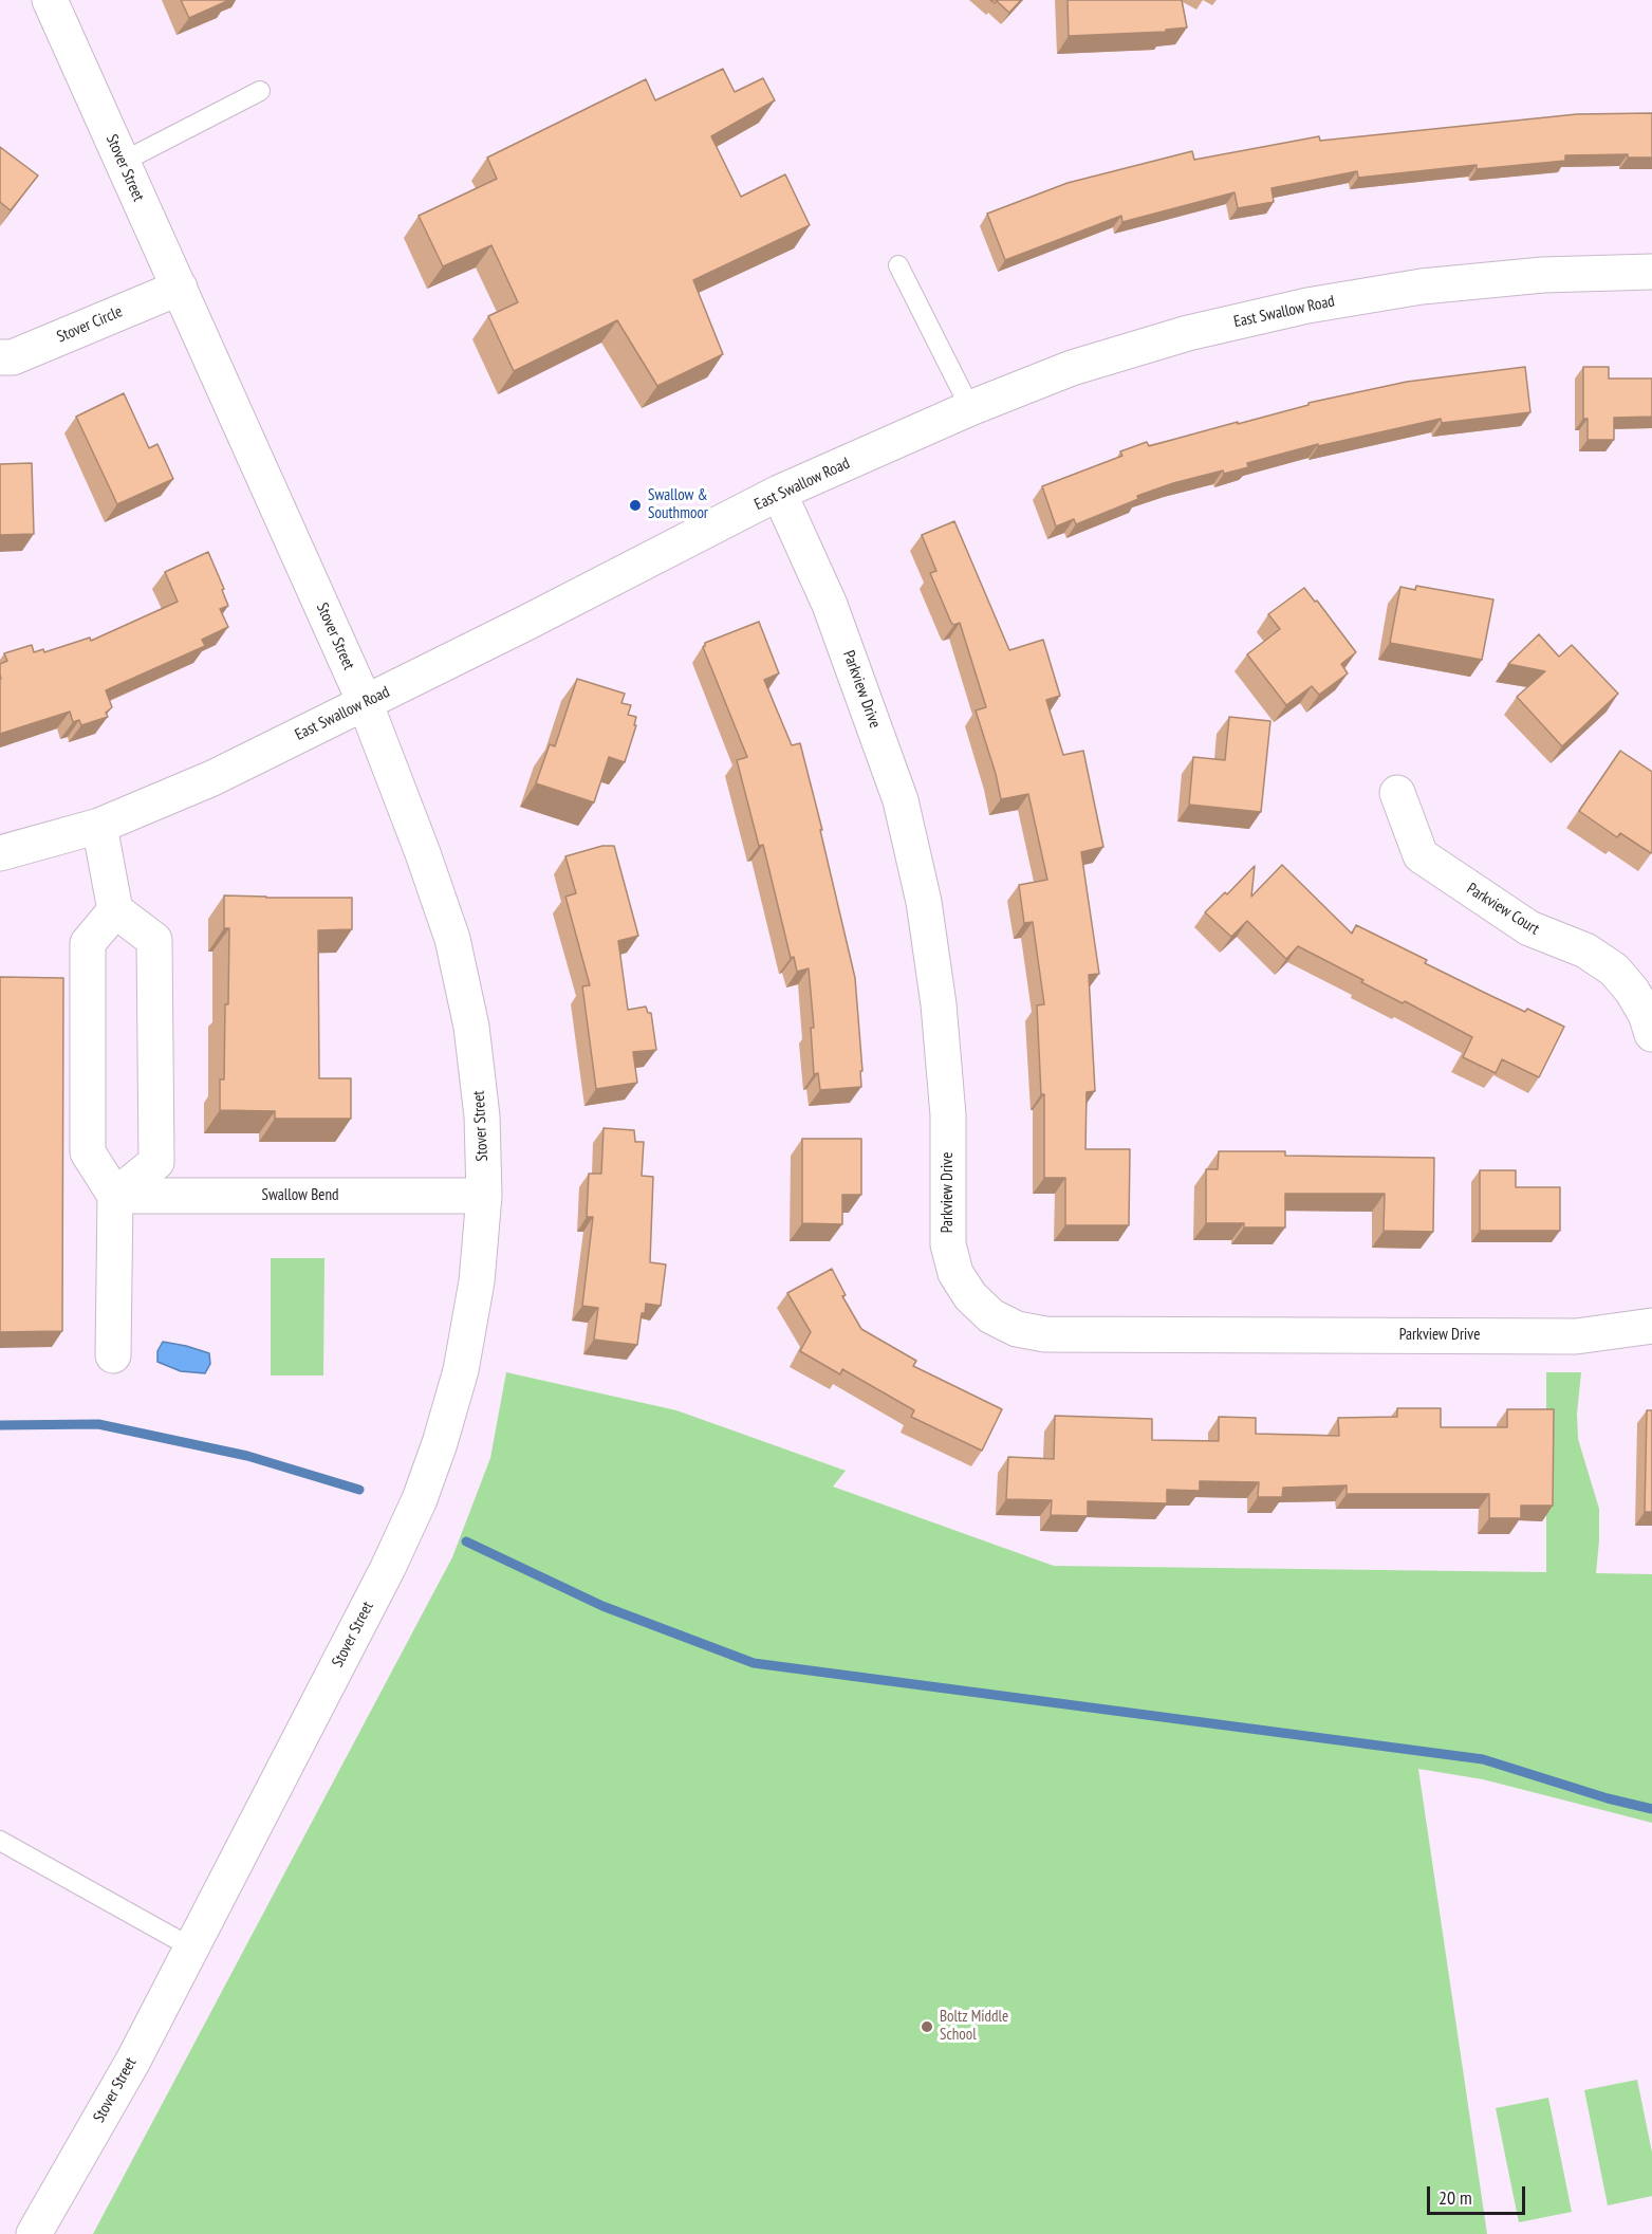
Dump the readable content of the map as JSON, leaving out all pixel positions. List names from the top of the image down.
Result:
{
  "streets": {
    "street": [
      "Stover Street",
      "East Swallow Road",
      "Stover Circle",
      "Parkview Drive",
      "Parkview Court",
      "Swallow Bend"
    ]
  },
  "crossings": [
    ["Stover Street", "East Swallow Road"],
    ["Stover Street", "Stover Circle"],
    ["Stover Street", "Swallow Bend"],
    ["East Swallow Road", "Parkview Drive"]
  ],
  "places": ["Swallow & Southmoor", "Boltz Middle School"],
  "scale_bar": "20 m"
}
